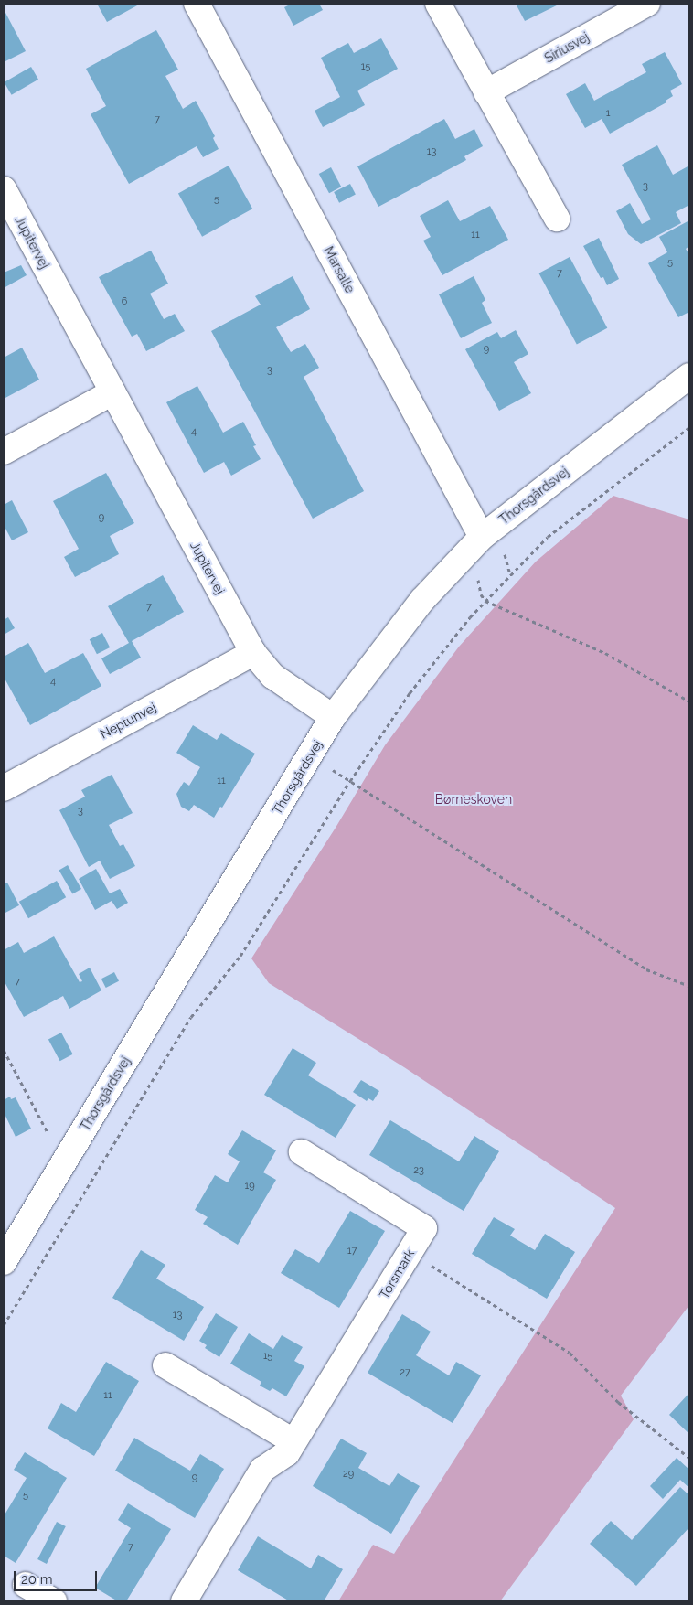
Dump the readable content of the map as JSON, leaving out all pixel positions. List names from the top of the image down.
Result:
{
  "streets": {
    "street": [
      "Siriusvej",
      "Jupitervej",
      "Marsalle",
      "Thorsgårdsvej",
      "Neptunvej",
      "Torsmark"
    ]
  },
  "crossings": [
    ["Jupitervej", "Thorsgårdsvej"],
    ["Jupitervej", "Neptunvej"],
    ["Marsalle", "Thorsgårdsvej"]
  ],
  "parks": ["Børneskoven"],
  "house_numbers": [
    "15",
    "1",
    "7",
    "13",
    "3",
    "5",
    "11",
    "5",
    "7",
    "6",
    "9",
    "3",
    "4",
    "9",
    "7",
    "4",
    "11",
    "3",
    "7",
    "23",
    "19",
    "17",
    "13",
    "15",
    "27",
    "11",
    "29",
    "9",
    "5",
    "7"
  ],
  "scale_bar": "20 m"
}
